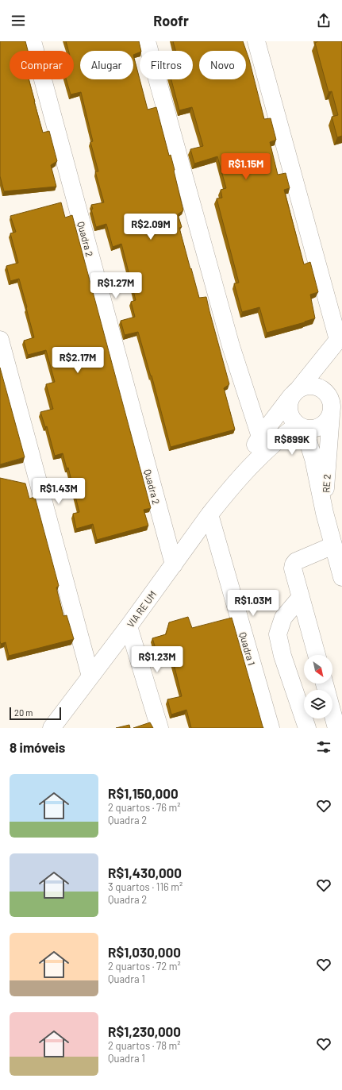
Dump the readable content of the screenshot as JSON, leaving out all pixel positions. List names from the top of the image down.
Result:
{
  "streets": {
    "street": [
      "Quadra 2",
      "RE 2",
      "VIA RE UM",
      "Quadra 1"
    ]
  },
  "crossings": [
    ["Quadra 2", "VIA RE UM"],
    ["RE 2", "VIA RE UM"],
    ["VIA RE UM", "Quadra 1"]
  ],
  "scale_bar": "20 m",
  "north": "bottom right",
  "page": {
    "header": "Roofr",
    "chip": [
      "Comprar",
      "Alugar",
      "Filtros",
      "Novo"
    ],
    "price": [
      "R$1.15M",
      "R$2.09M",
      "R$1.27M",
      "R$2.17M",
      "R$899K",
      "R$1.43M",
      "R$1.03M",
      "R$1.23M"
    ],
    "scale": "20 m",
    "heading": "8 imóveis",
    "list": [
      {
        "name": "R$1,150,000",
        "note": "2 quartos · 76 m² · Quadra 2"
      },
      {
        "name": "R$1,430,000",
        "note": "3 quartos · 116 m² · Quadra 2"
      },
      {
        "name": "R$1,030,000",
        "note": "2 quartos · 72 m² · Quadra 1"
      },
      {
        "name": "R$1,230,000",
        "note": "2 quartos · 78 m² · Quadra 1"
      }
    ]
  }
}
